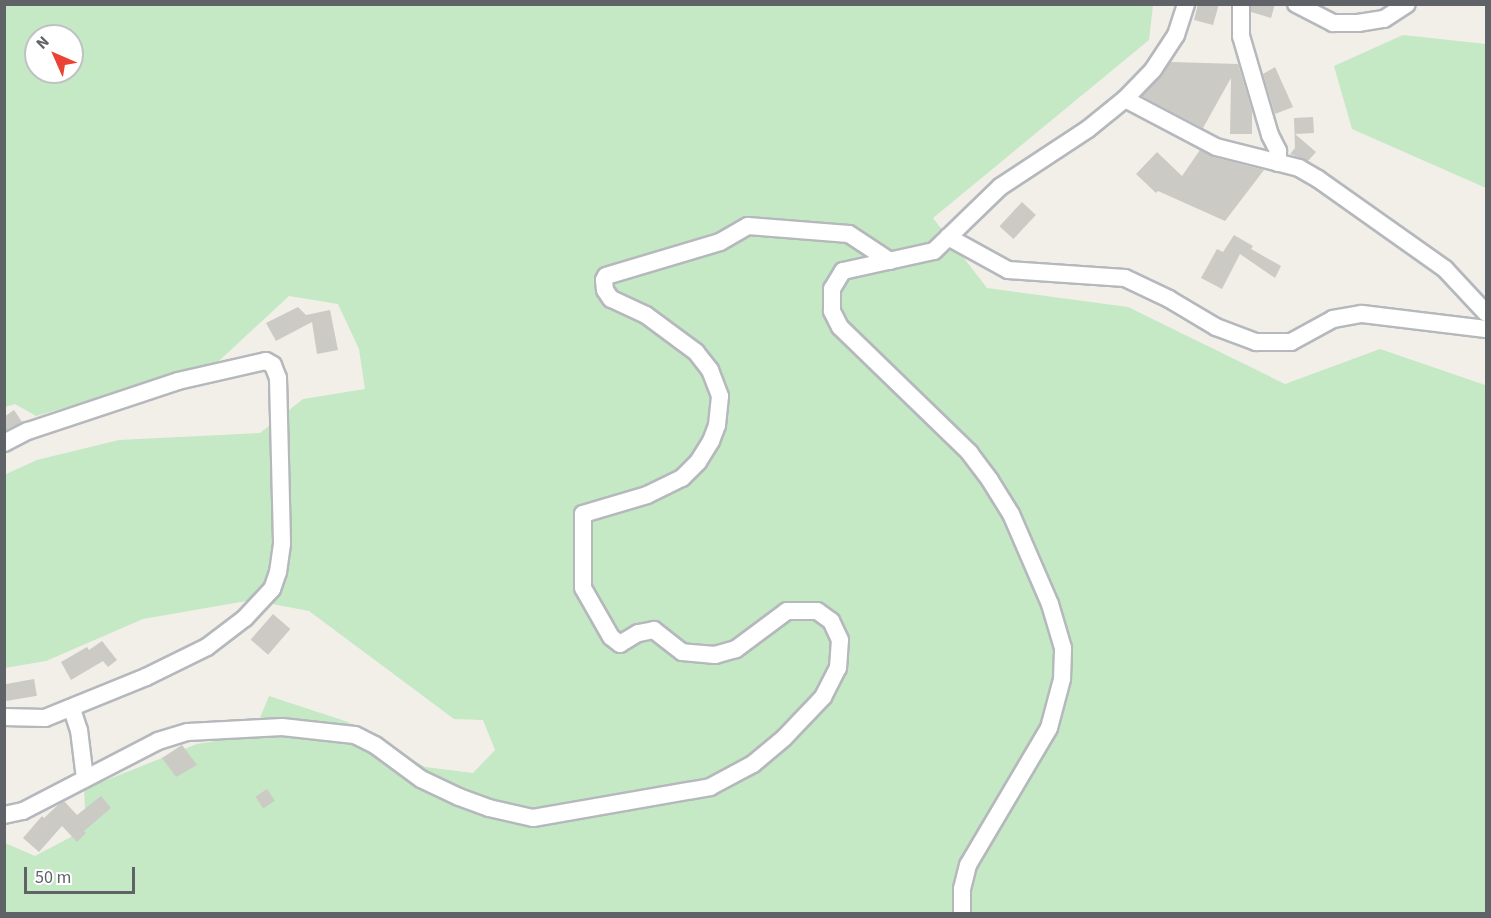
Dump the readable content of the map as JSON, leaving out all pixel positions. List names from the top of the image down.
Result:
{
  "scale_bar": "50 m",
  "north": "top left"
}
